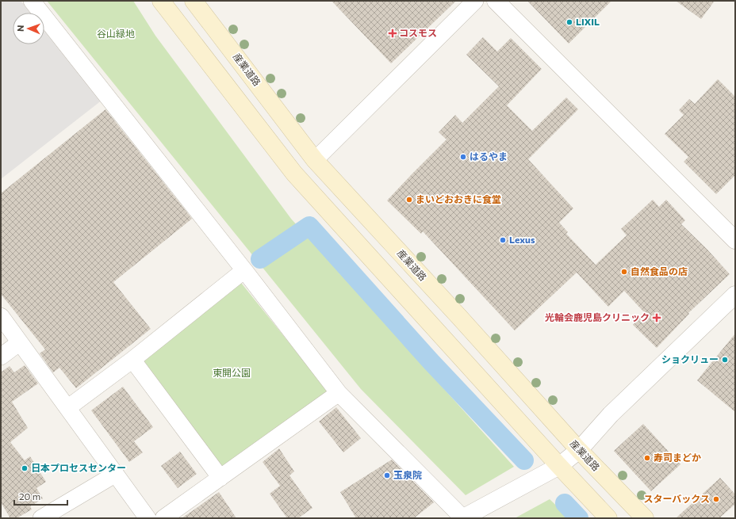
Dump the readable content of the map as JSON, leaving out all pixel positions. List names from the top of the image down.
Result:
{
  "streets": {
    "main road": ["産業道路"]
  },
  "parks": ["谷山緑地", "東開公園"],
  "places": {
    "other": [
      "LIXIL",
      "はるやま",
      "まいどおおきに食堂",
      "Lexus",
      "自然食品の店",
      "ショクリュー",
      "寿司まどか",
      "日本プロセスセンター",
      "玉泉院",
      "スターバックス"
    ],
    "health": ["コスモス", "光輪会鹿児島クリニック"]
  },
  "scale_bar": "20 m",
  "north": "left"
}
